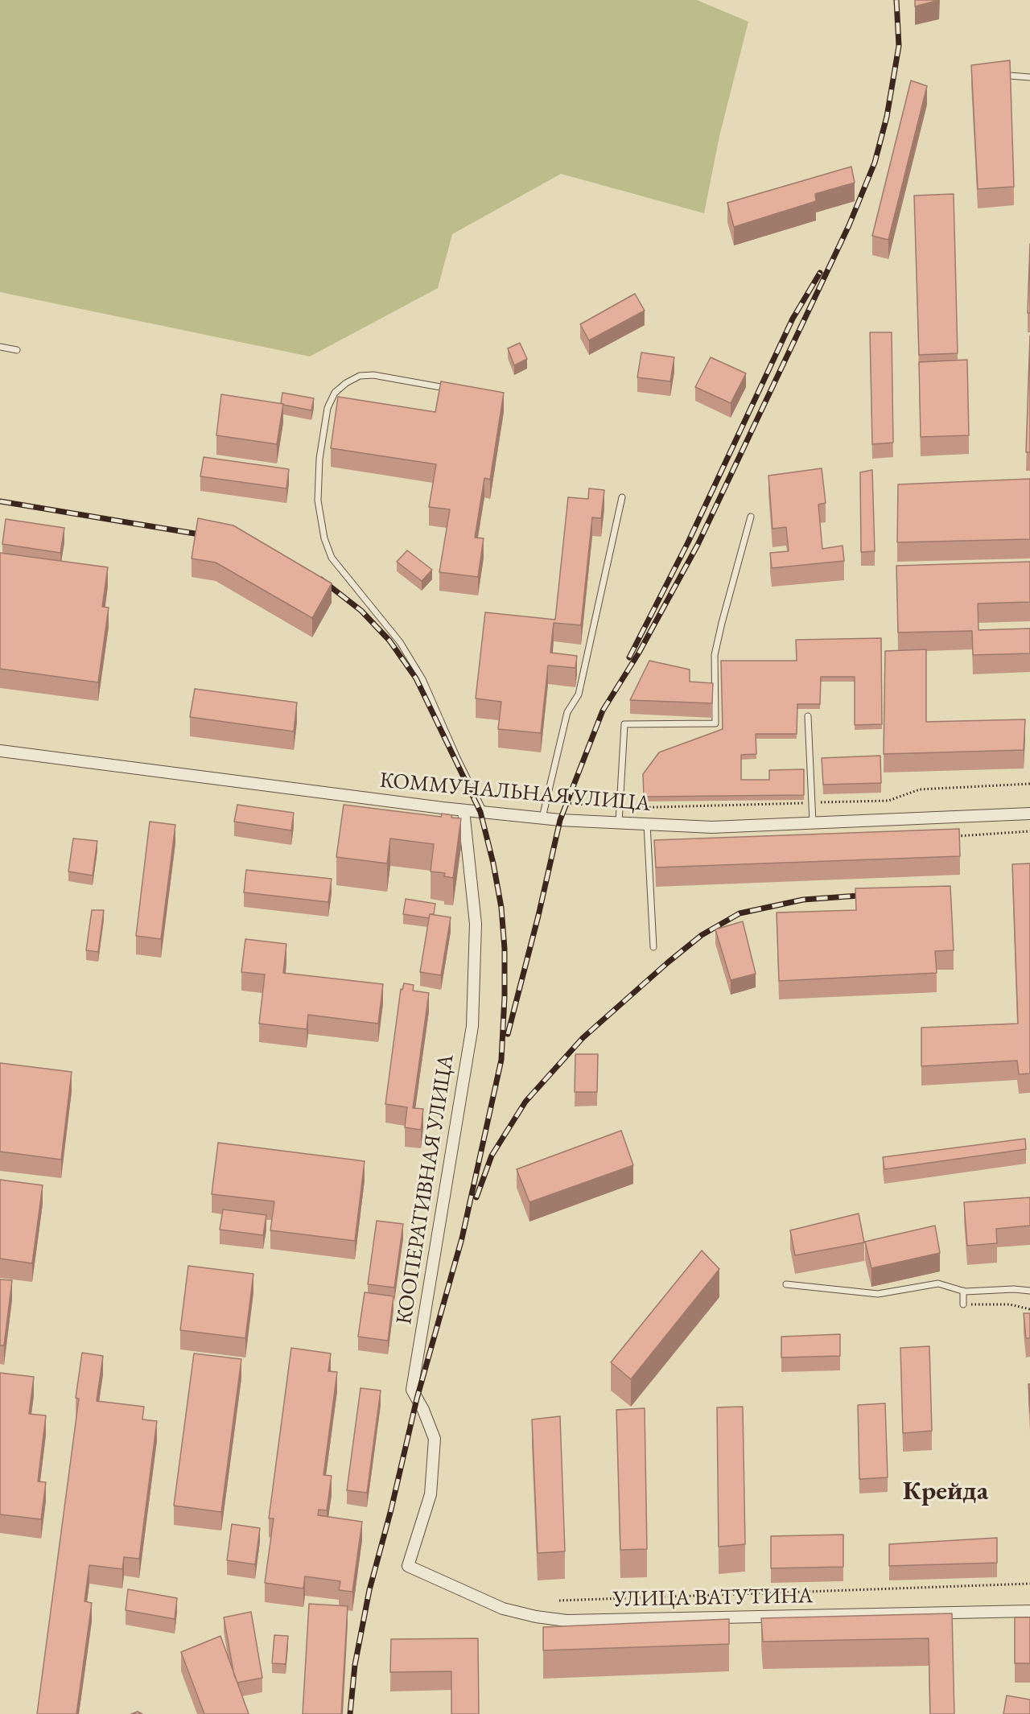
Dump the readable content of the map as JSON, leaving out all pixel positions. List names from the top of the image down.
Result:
{
  "streets": {
    "street": ["КОММУНАЛЬНАЯ УЛИЦА", "КООПЕРАТИВНАЯ УЛИЦА", "УЛИЦА ВАТУТИНА"]
  },
  "crossings": [
    ["КОММУНАЛЬНАЯ УЛИЦА", "КООПЕРАТИВНАЯ УЛИЦА"],
    ["КООПЕРАТИВНАЯ УЛИЦА", "УЛИЦА ВАТУТИНА"]
  ],
  "districts": ["Крейда"]
}
